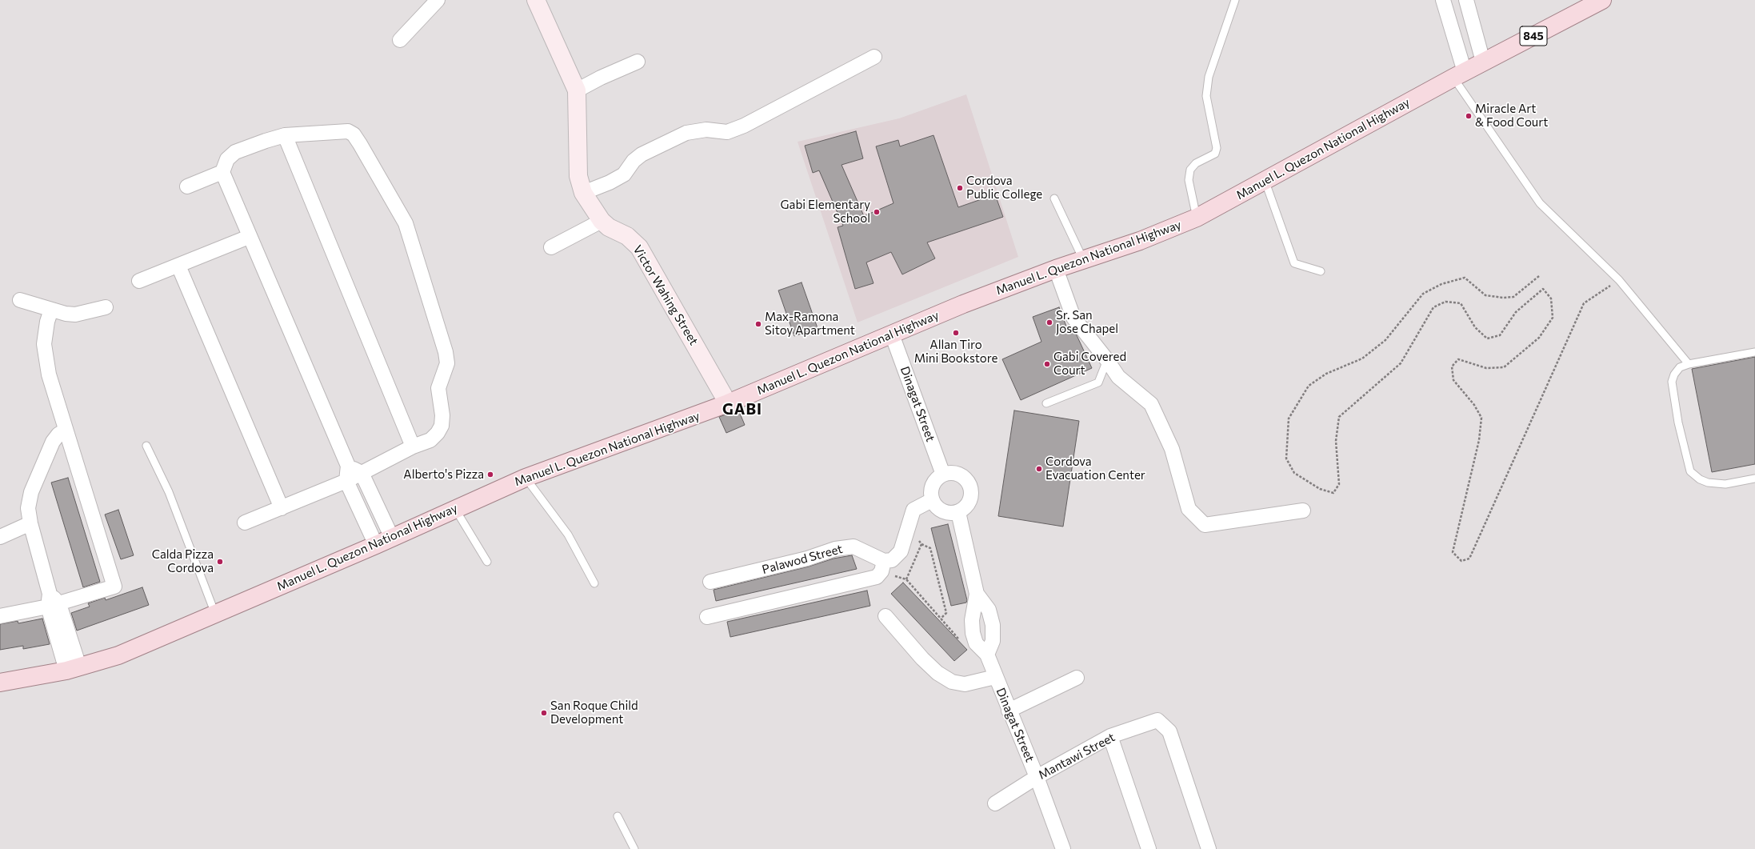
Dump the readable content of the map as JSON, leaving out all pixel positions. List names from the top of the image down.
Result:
{
  "streets": {
    "main road": ["845", "Manuel L. Quezon National Highway"],
    "street": [
      "Victor Wahing Street",
      "Dinagat Street",
      "Palawod Street",
      "Mantawi Street"
    ]
  },
  "crossings": [
    ["Manuel L. Quezon National Highway", "Victor Wahing Street"],
    ["Manuel L. Quezon National Highway", "Dinagat Street"],
    ["Dinagat Street", "Mantawi Street"]
  ],
  "districts": ["GABI"],
  "places": [
    "Miracle Art & Food Court",
    "Cordova Public College",
    "Gabi Elementary School",
    "Sr. San Jose Chapel",
    "Max-Ramona Sitoy Apartment",
    "Allan Tiro Mini Bookstore",
    "Gabi Covered Court",
    "Cordova Evacuation Center",
    "Alberto's Pizza",
    "Calda Pizza Cordova",
    "San Roque Child Development"
  ]
}
